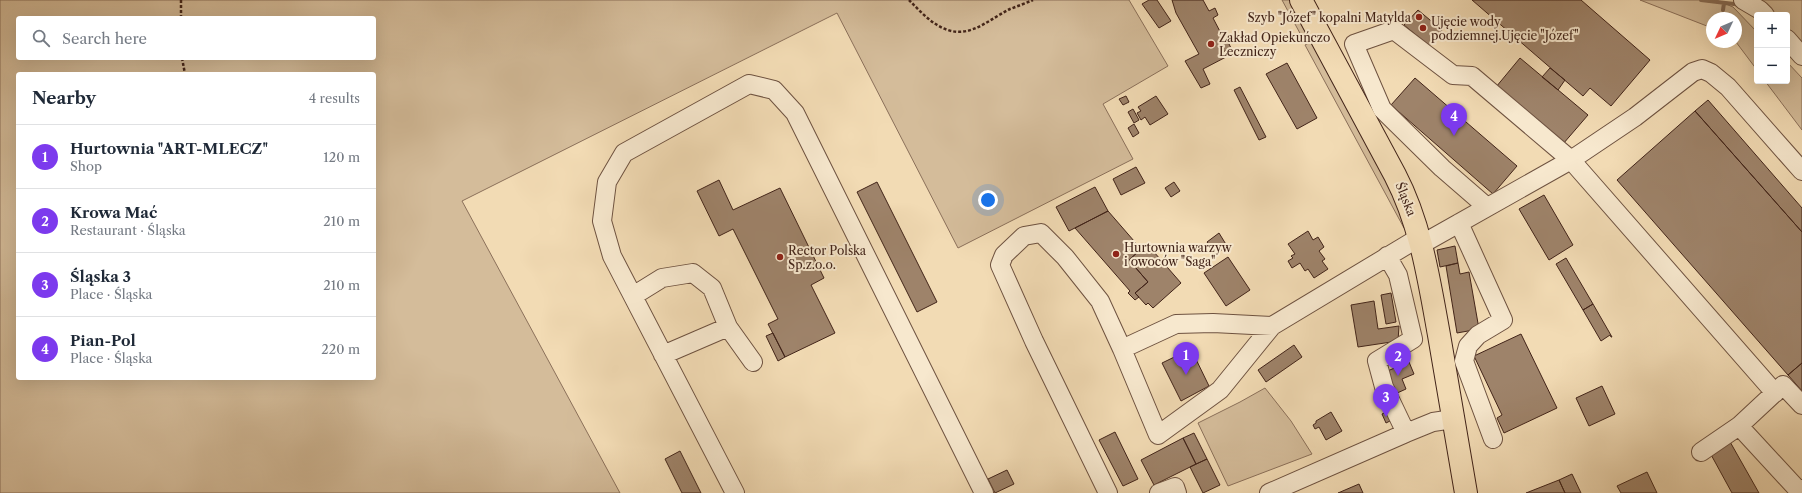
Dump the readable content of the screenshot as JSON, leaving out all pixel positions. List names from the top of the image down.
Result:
{
  "streets": {
    "main road": ["Śląska"]
  },
  "places": [
    "Szyb \"Józef\" kopalni Matylda",
    "Ujęcie wody podziemnej.Ujęcie \"Józef\"",
    "Zakład Opiekuńczo Leczniczy",
    "Hurtownia warzyw i owoców \"Saga\"",
    "Rector Polska Sp.z.o.o."
  ],
  "north": "bottom left",
  "page": {
    "map_buttons": ["+", "−"],
    "search": "Search here",
    "heading": ["Nearby", "4 results"],
    "pins": [
      "4",
      "1",
      "2",
      "3"
    ],
    "list": [
      {
        "mark": "1",
        "name": "Hurtownia \"ART-MLECZ\"",
        "note": "Shop",
        "value": "120 m"
      },
      {
        "mark": "2",
        "name": "Krowa Mać",
        "note": "Restaurant · Śląska",
        "value": "210 m"
      },
      {
        "mark": "3",
        "name": "Śląska 3",
        "note": "Place · Śląska",
        "value": "210 m"
      },
      {
        "mark": "4",
        "name": "Pian-Pol",
        "note": "Place · Śląska",
        "value": "220 m"
      }
    ]
  }
}
